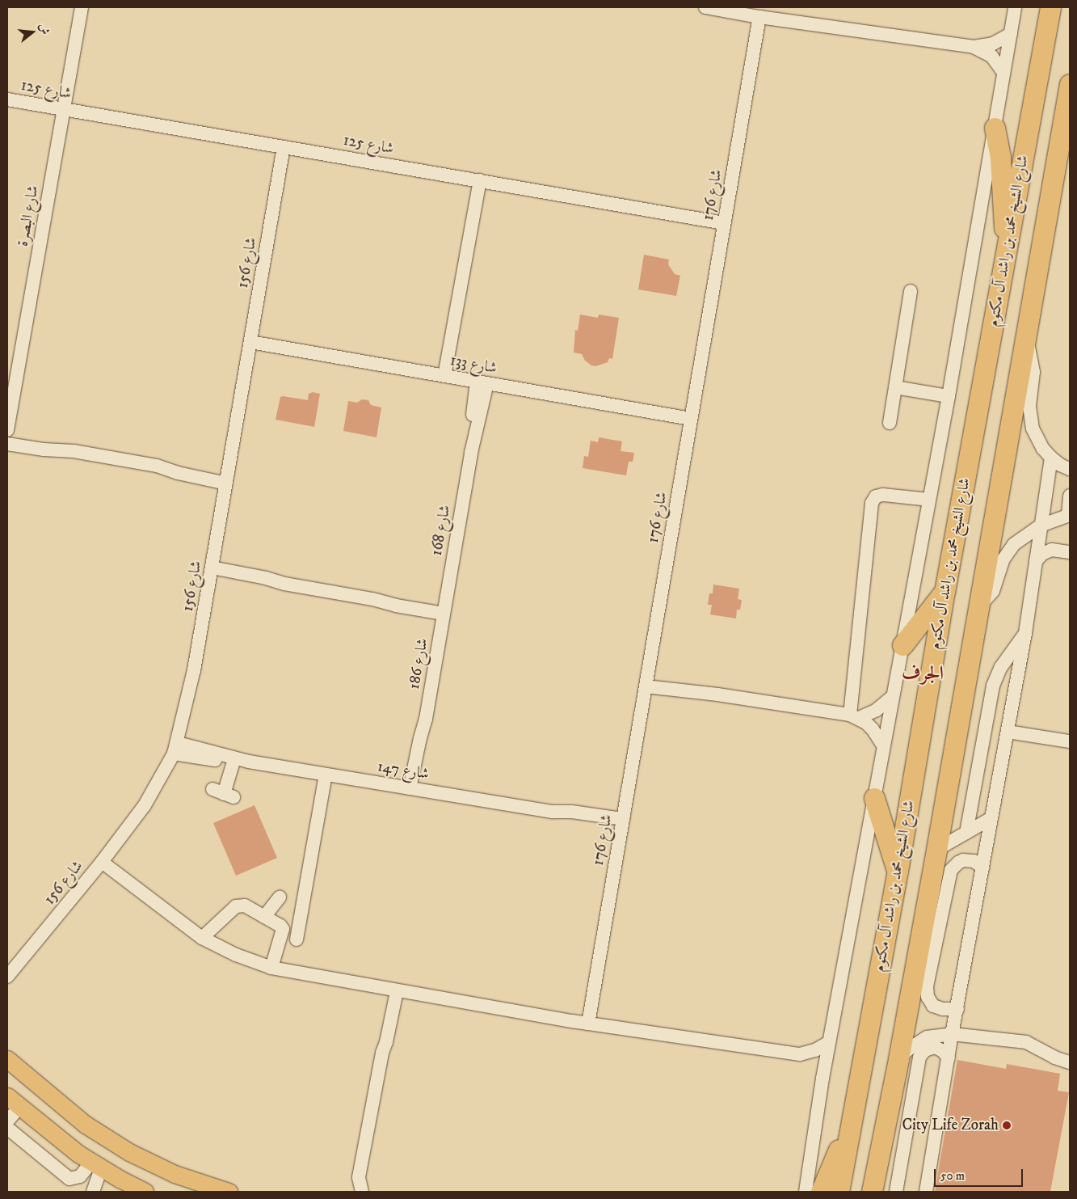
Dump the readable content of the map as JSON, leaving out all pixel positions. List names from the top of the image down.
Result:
{
  "streets": {
    "highway": ["شارع الشيخ محمد بن راشد آل مكتوم"],
    "street": [
      "شارع 125",
      "شارع 176",
      "شارع البصرة",
      "شارع 156",
      "شارع 133",
      "شارع 168",
      "شارع 186",
      "شارع 147"
    ]
  },
  "crossings": [
    ["شارع 125", "شارع 176"],
    ["شارع 125", "شارع البصرة"],
    ["شارع 125", "شارع 156"],
    ["شارع 176", "شارع 133"],
    ["شارع 176", "شارع 147"],
    ["شارع 156", "شارع 133"],
    ["شارع 156", "شارع 147"],
    ["شارع 133", "شارع 168"],
    ["شارع 168", "شارع 186"],
    ["شارع 186", "شارع 147"]
  ],
  "districts": ["الجرف"],
  "places": ["City Life Zorah"],
  "scale_bar": "50 m",
  "north": "right"
}
